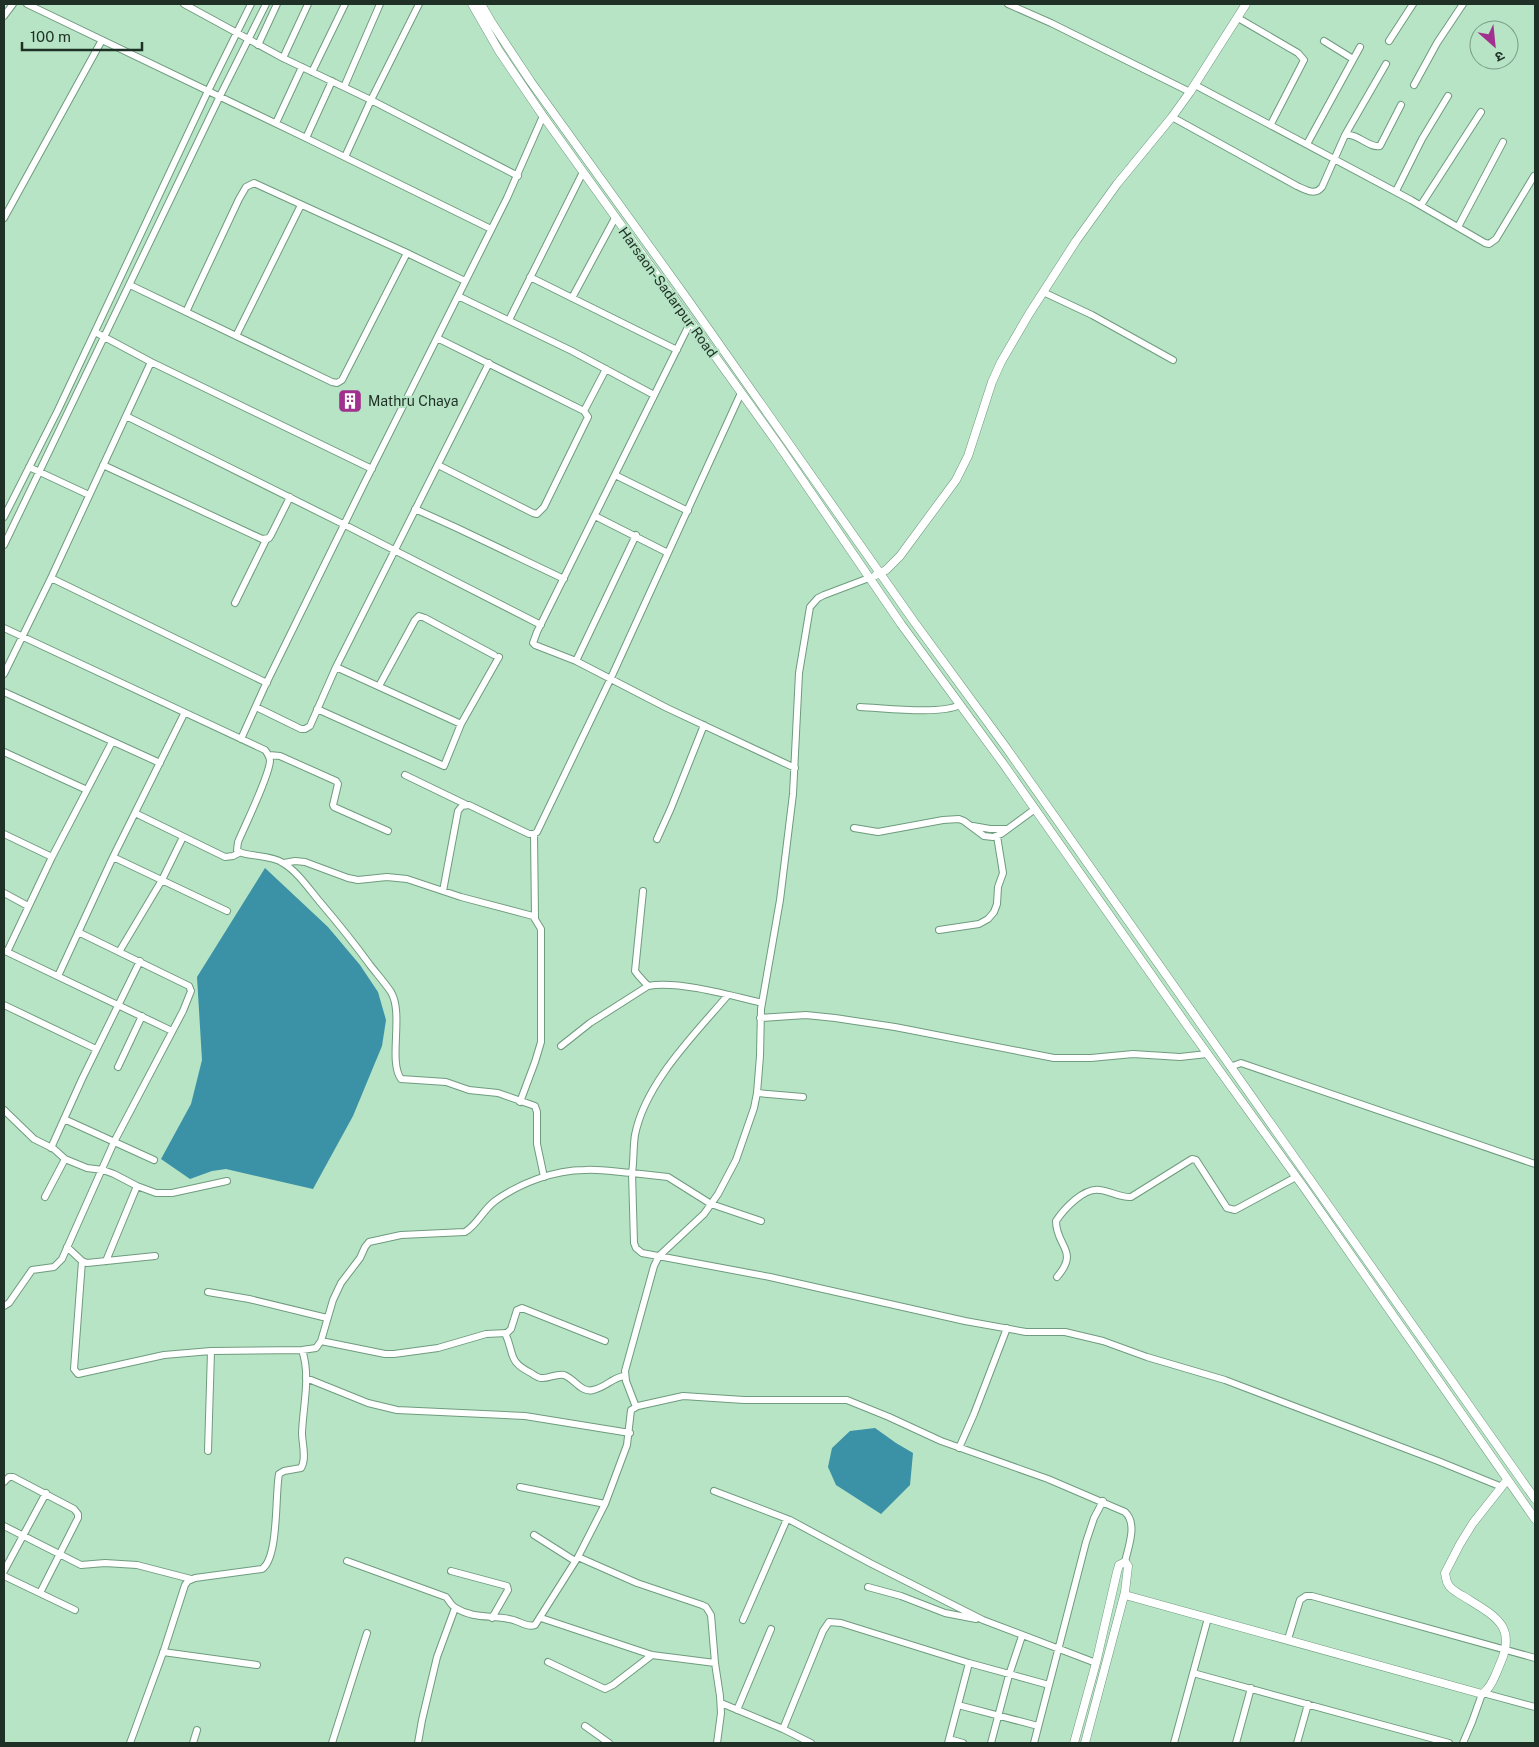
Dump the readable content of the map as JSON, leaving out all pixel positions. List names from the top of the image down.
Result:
{
  "streets": {
    "street": ["Harsaon-Sadarpur Road"]
  },
  "places": {
    "building": ["Mathru Chaya"]
  },
  "scale_bar": "100 m",
  "north": "bottom right"
}
